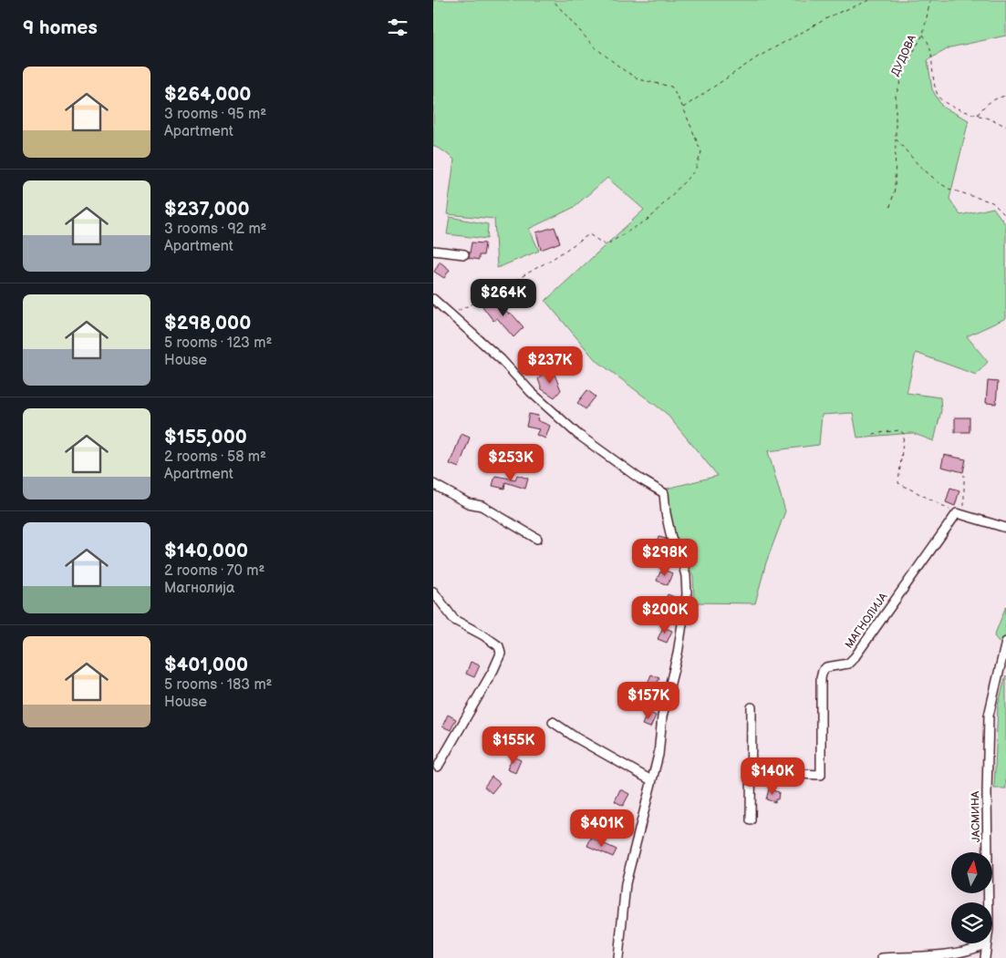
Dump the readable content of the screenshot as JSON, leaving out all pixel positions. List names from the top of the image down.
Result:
{
  "streets": {
    "street": ["МАГНОЛИЈА", "ЈАСМИНА"],
    "path": ["ДУДОВА"]
  },
  "north": "top",
  "page": {
    "heading": "9 homes",
    "list": [
      {
        "name": "$264,000",
        "note": "3 rooms · 95 m² · Apartment"
      },
      {
        "name": "$237,000",
        "note": "3 rooms · 92 m² · Apartment"
      },
      {
        "name": "$298,000",
        "note": "5 rooms · 123 m² · House"
      },
      {
        "name": "$155,000",
        "note": "2 rooms · 58 m² · Apartment"
      },
      {
        "name": "$140,000",
        "note": "2 rooms · 70 m² · Магнолија"
      },
      {
        "name": "$401,000",
        "note": "5 rooms · 183 m² · House"
      }
    ],
    "price": [
      "$264K",
      "$237K",
      "$253K",
      "$298K",
      "$200K",
      "$157K",
      "$155K",
      "$140K",
      "$401K"
    ]
  }
}
